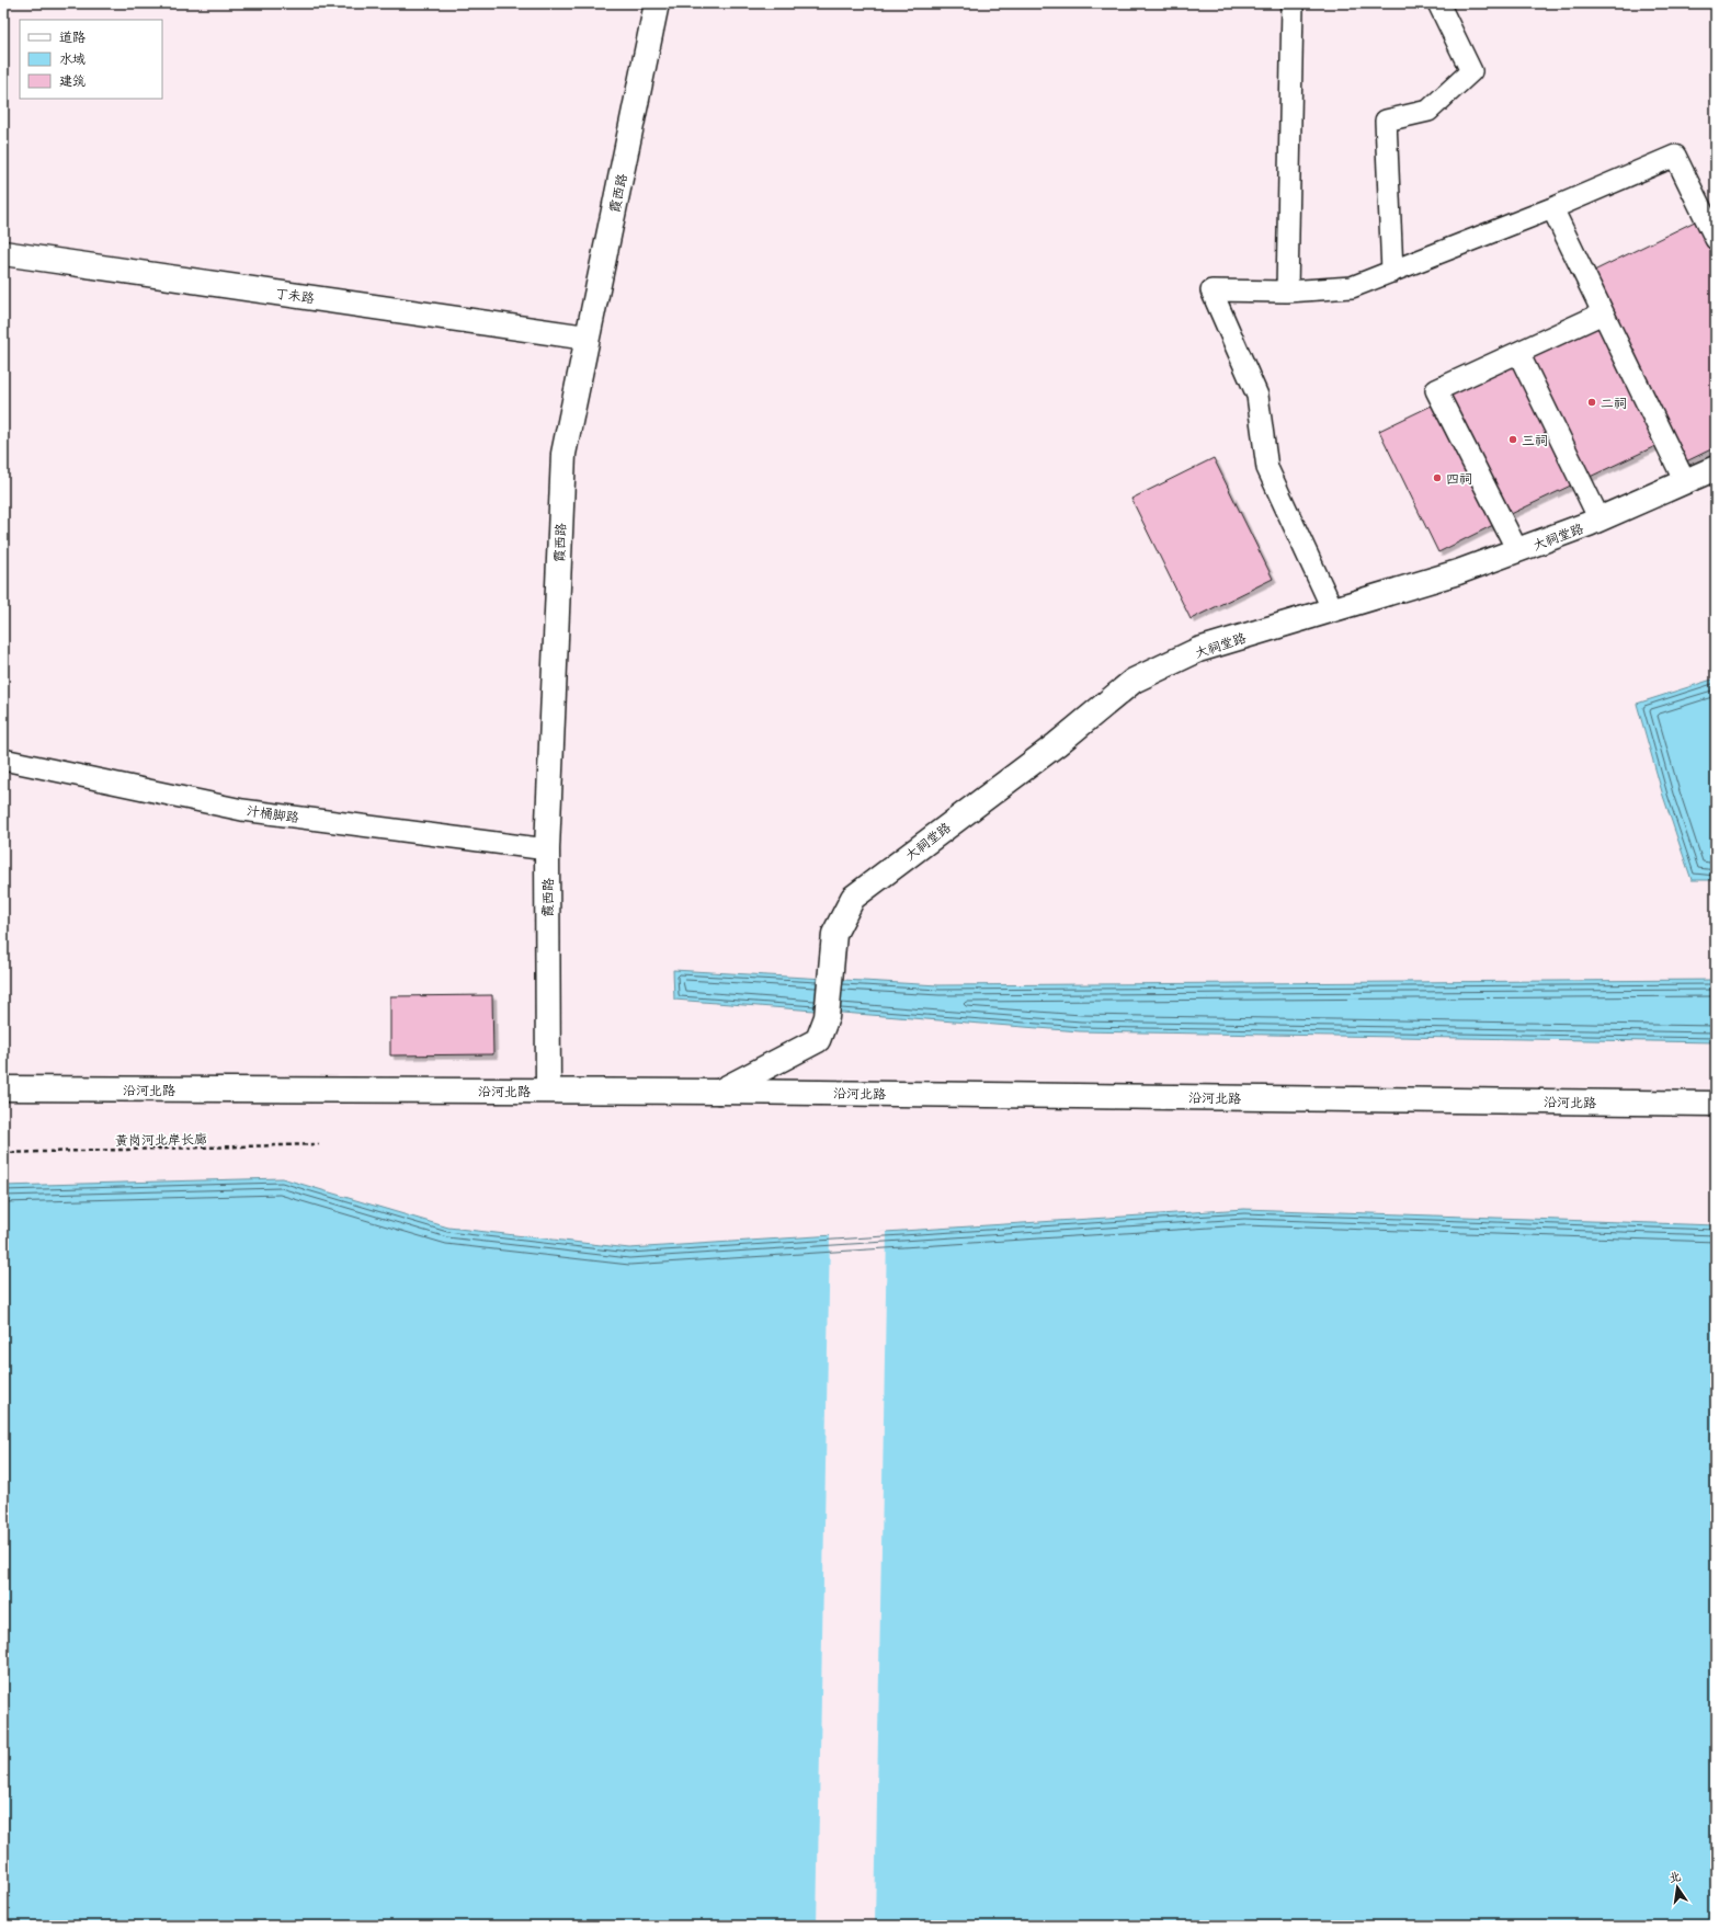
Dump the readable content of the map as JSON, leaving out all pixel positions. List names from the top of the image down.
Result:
{
  "streets": {
    "street": [
      "霞西路",
      "丁未路",
      "大祠堂路",
      "沿河北路"
    ],
    "lane": ["汁桶脚路"],
    "path": ["黄岗河北岸长廊"]
  },
  "crossings": [
    ["霞西路", "丁未路"],
    ["霞西路", "汁桶脚路"],
    ["霞西路", "沿河北路"],
    ["大祠堂路", "沿河北路"]
  ],
  "places": ["二祠", "三祠", "四祠"],
  "legend": ["道路", "水域", "建筑"],
  "north": "top"
}
